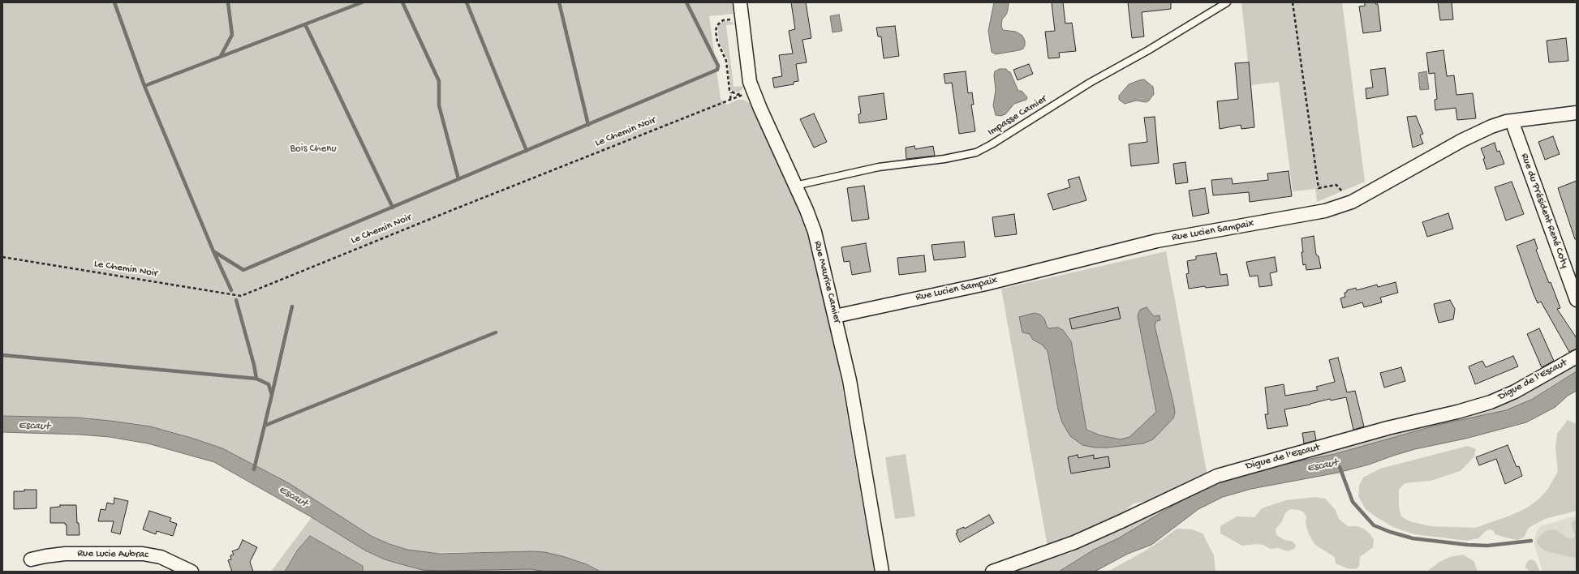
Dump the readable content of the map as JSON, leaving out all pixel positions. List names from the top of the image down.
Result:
{
  "streets": {
    "street": [
      "Rue du Président René Coty",
      "Rue Lucien Sampaix",
      "Rue Maurice Camier",
      "Digue de l'Escaut",
      "Rue Lucie Aubrac"
    ],
    "lane": ["Impasse Camier"],
    "path": ["Le Chemin Noir"]
  },
  "crossings": [
    ["Impasse Camier", "Rue Maurice Camier"],
    ["Le Chemin Noir", "Rue Maurice Camier"],
    ["Rue du Président René Coty", "Rue Lucien Sampaix"],
    ["Rue Lucien Sampaix", "Rue Maurice Camier"]
  ],
  "water": ["Escaut"],
  "parks": ["Bois Chenu"]
}
